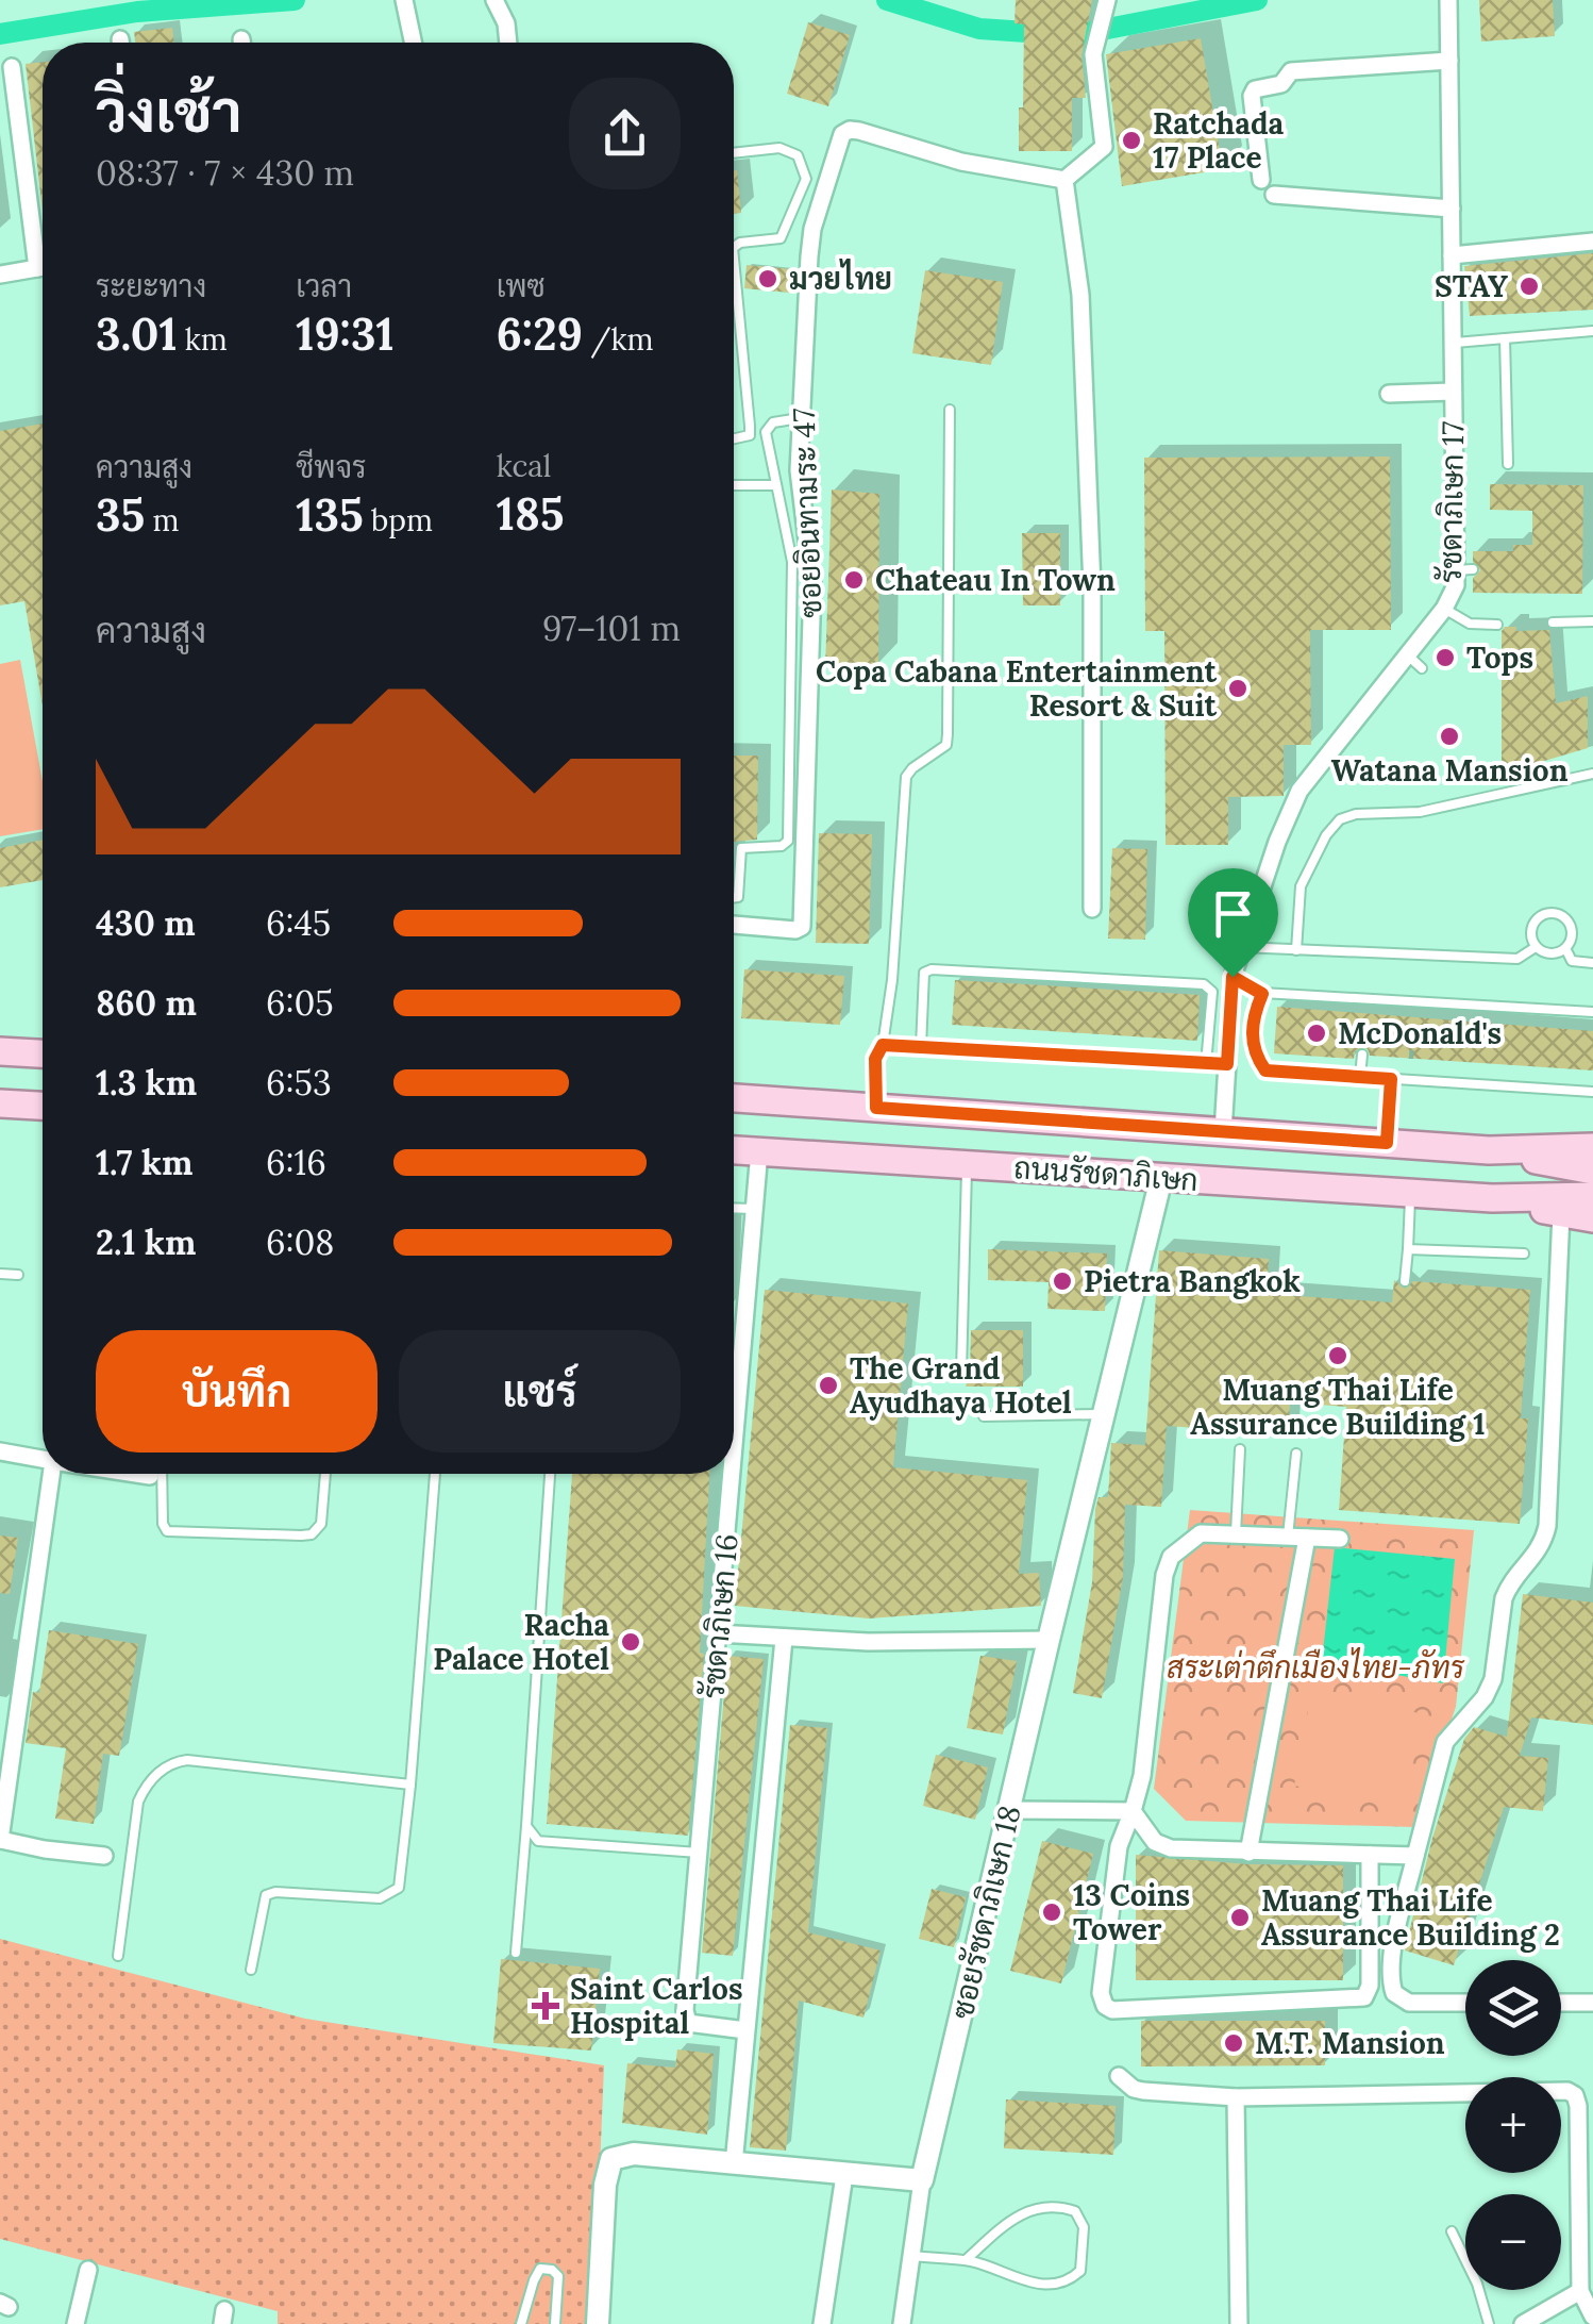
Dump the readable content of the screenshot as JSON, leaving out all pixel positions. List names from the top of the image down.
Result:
{
  "streets": {
    "main road": ["ถนนรัชดาภิเษก"],
    "street": [
      "รัชดาภิเษก 17",
      "ซอยอินทามระ 47",
      "รัชดาภิเษก 16",
      "ซอยรัชดาภิเษก 18"
    ]
  },
  "crossings": [
    ["รัชดาภิเษก 17", "ถนนรัชดาภิเษก"],
    ["ถนนรัชดาภิเษก", "รัชดาภิเษก 16"],
    ["ถนนรัชดาภิเษก", "ซอยรัชดาภิเษก 18"]
  ],
  "parks": ["สระเต่าตึกเมืองไทย-ภัทร"],
  "places": {
    "other": [
      "Ratchada 17 Place",
      "มวยไทย",
      "STAY",
      "Chateau In Town",
      "Tops",
      "Copa Cabana Entertainment Resort & Suit",
      "Watana Mansion",
      "McDonald's",
      "Pietra Bangkok",
      "Muang Thai Life Assurance Building 1",
      "The Grand Ayudhaya Hotel",
      "Racha Palace Hotel",
      "13 Coins Tower",
      "Muang Thai Life Assurance Building 2",
      "M.T. Mansion"
    ],
    "health": ["Saint Carlos Hospital"]
  },
  "page": {
    "heading": ["วิ่งเช้า", "08:37 · 7 × 430 m"],
    "stats": [
      ["ระยะทาง", "3.01 km"],
      ["เวลา", "19:31"],
      ["เพซ", "6:29 /km"],
      ["ความสูง", "35 m"],
      ["ชีพจร", "135 bpm"],
      ["kcal", "185"]
    ],
    "chart": ["ความสูง", "97–101 m"],
    "list": [
      {
        "name": "430 m",
        "note": "6:45"
      },
      {
        "name": "860 m",
        "note": "6:05"
      },
      {
        "name": "1.3 km",
        "note": "6:53"
      },
      {
        "name": "1.7 km",
        "note": "6:16"
      },
      {
        "name": "2.1 km",
        "note": "6:08"
      }
    ],
    "buttons": ["บันทึก", "แชร์"],
    "map_buttons": ["+", "−"]
  }
}
